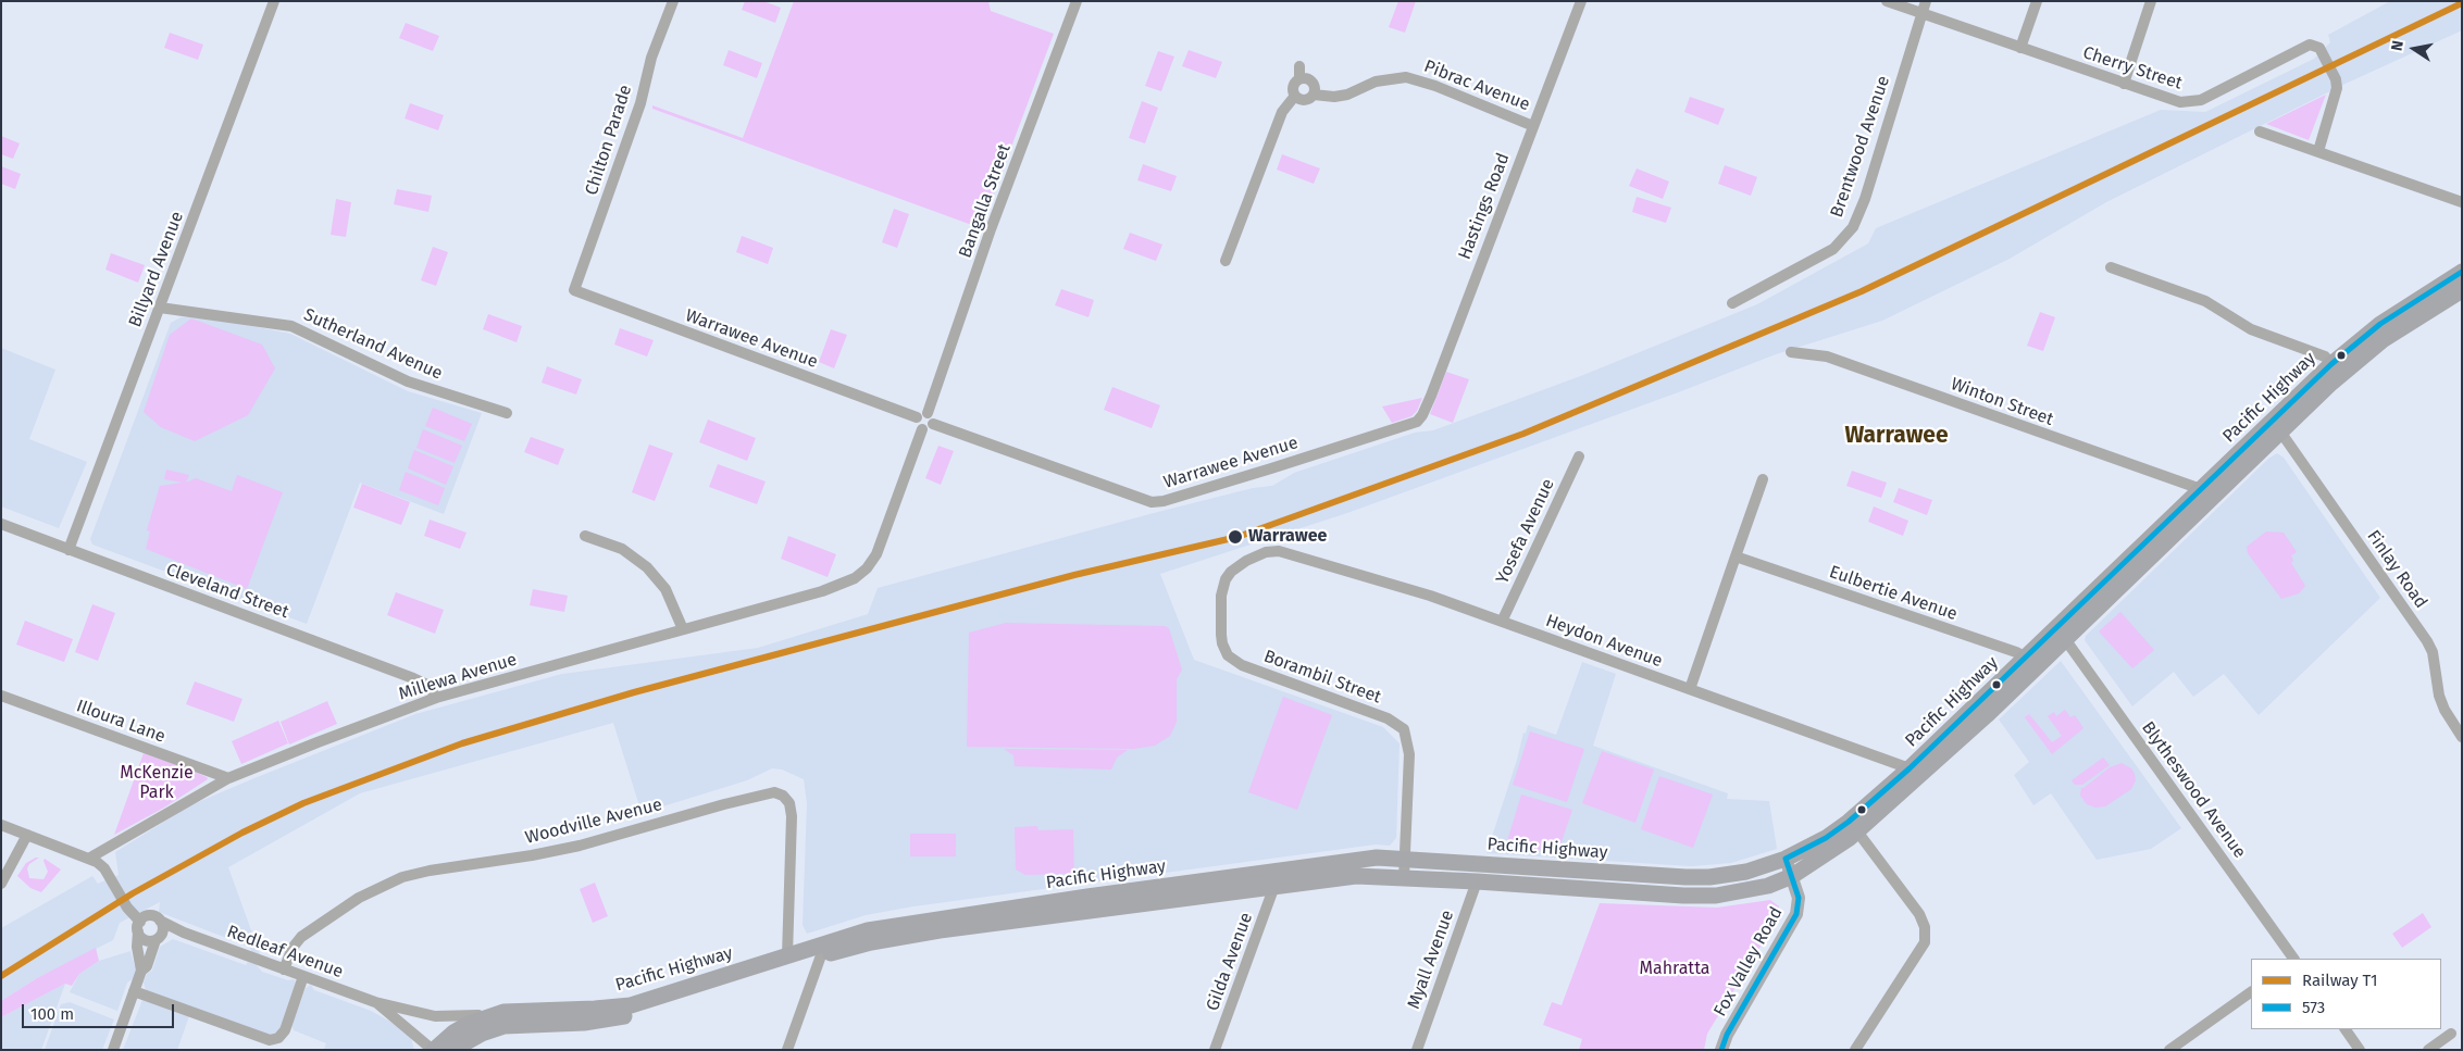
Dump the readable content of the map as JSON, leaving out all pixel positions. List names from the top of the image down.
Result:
{
  "streets": {
    "highway": ["Pacific Highway"],
    "main road": ["Fox Valley Road"],
    "street": [
      "Cherry Street",
      "Pibrac Avenue",
      "Chilton Parade",
      "Brentwood Avenue",
      "Bangalla Street",
      "Hastings Road",
      "Billyard Avenue",
      "Warrawee Avenue",
      "Sutherland Avenue",
      "Winton Street",
      "Yosefa Avenue",
      "Finlay Road",
      "Cleveland Street",
      "Eulbertie Avenue",
      "Heydon Avenue",
      "Millewa Avenue",
      "Borambil Street",
      "Illoura Lane",
      "Blytheswood Avenue",
      "Woodville Avenue",
      "Redleaf Avenue",
      "Myall Avenue",
      "Gilda Avenue"
    ]
  },
  "crossings": [
    ["Cherry Street", "Brentwood Avenue"],
    ["Pibrac Avenue", "Hastings Road"],
    ["Chilton Parade", "Warrawee Avenue"],
    ["Bangalla Street", "Warrawee Avenue"],
    ["Bangalla Street", "Millewa Avenue"],
    ["Hastings Road", "Warrawee Avenue"],
    ["Billyard Avenue", "Sutherland Avenue"],
    ["Billyard Avenue", "Cleveland Street"],
    ["Warrawee Avenue", "Millewa Avenue"],
    ["Pacific Highway", "Winton Street"],
    ["Pacific Highway", "Finlay Road"],
    ["Pacific Highway", "Eulbertie Avenue"],
    ["Pacific Highway", "Heydon Avenue"],
    ["Pacific Highway", "Borambil Street"],
    ["Pacific Highway", "Blytheswood Avenue"],
    ["Pacific Highway", "Woodville Avenue"],
    ["Pacific Highway", "Redleaf Avenue"],
    ["Pacific Highway", "Myall Avenue"],
    ["Pacific Highway", "Gilda Avenue"],
    ["Pacific Highway", "Fox Valley Road"],
    ["Yosefa Avenue", "Heydon Avenue"],
    ["Cleveland Street", "Millewa Avenue"],
    ["Heydon Avenue", "Borambil Street"],
    ["Millewa Avenue", "Illoura Lane"],
    ["Woodville Avenue", "Redleaf Avenue"]
  ],
  "districts": ["Warrawee"],
  "parks": ["McKenzie Park", "Mahratta"],
  "places": ["Warrawee"],
  "lines": ["rail line T1", "transit line 573"],
  "legend": ["Railway T1", "573"],
  "scale_bar": "100 m",
  "north": "left"
}
